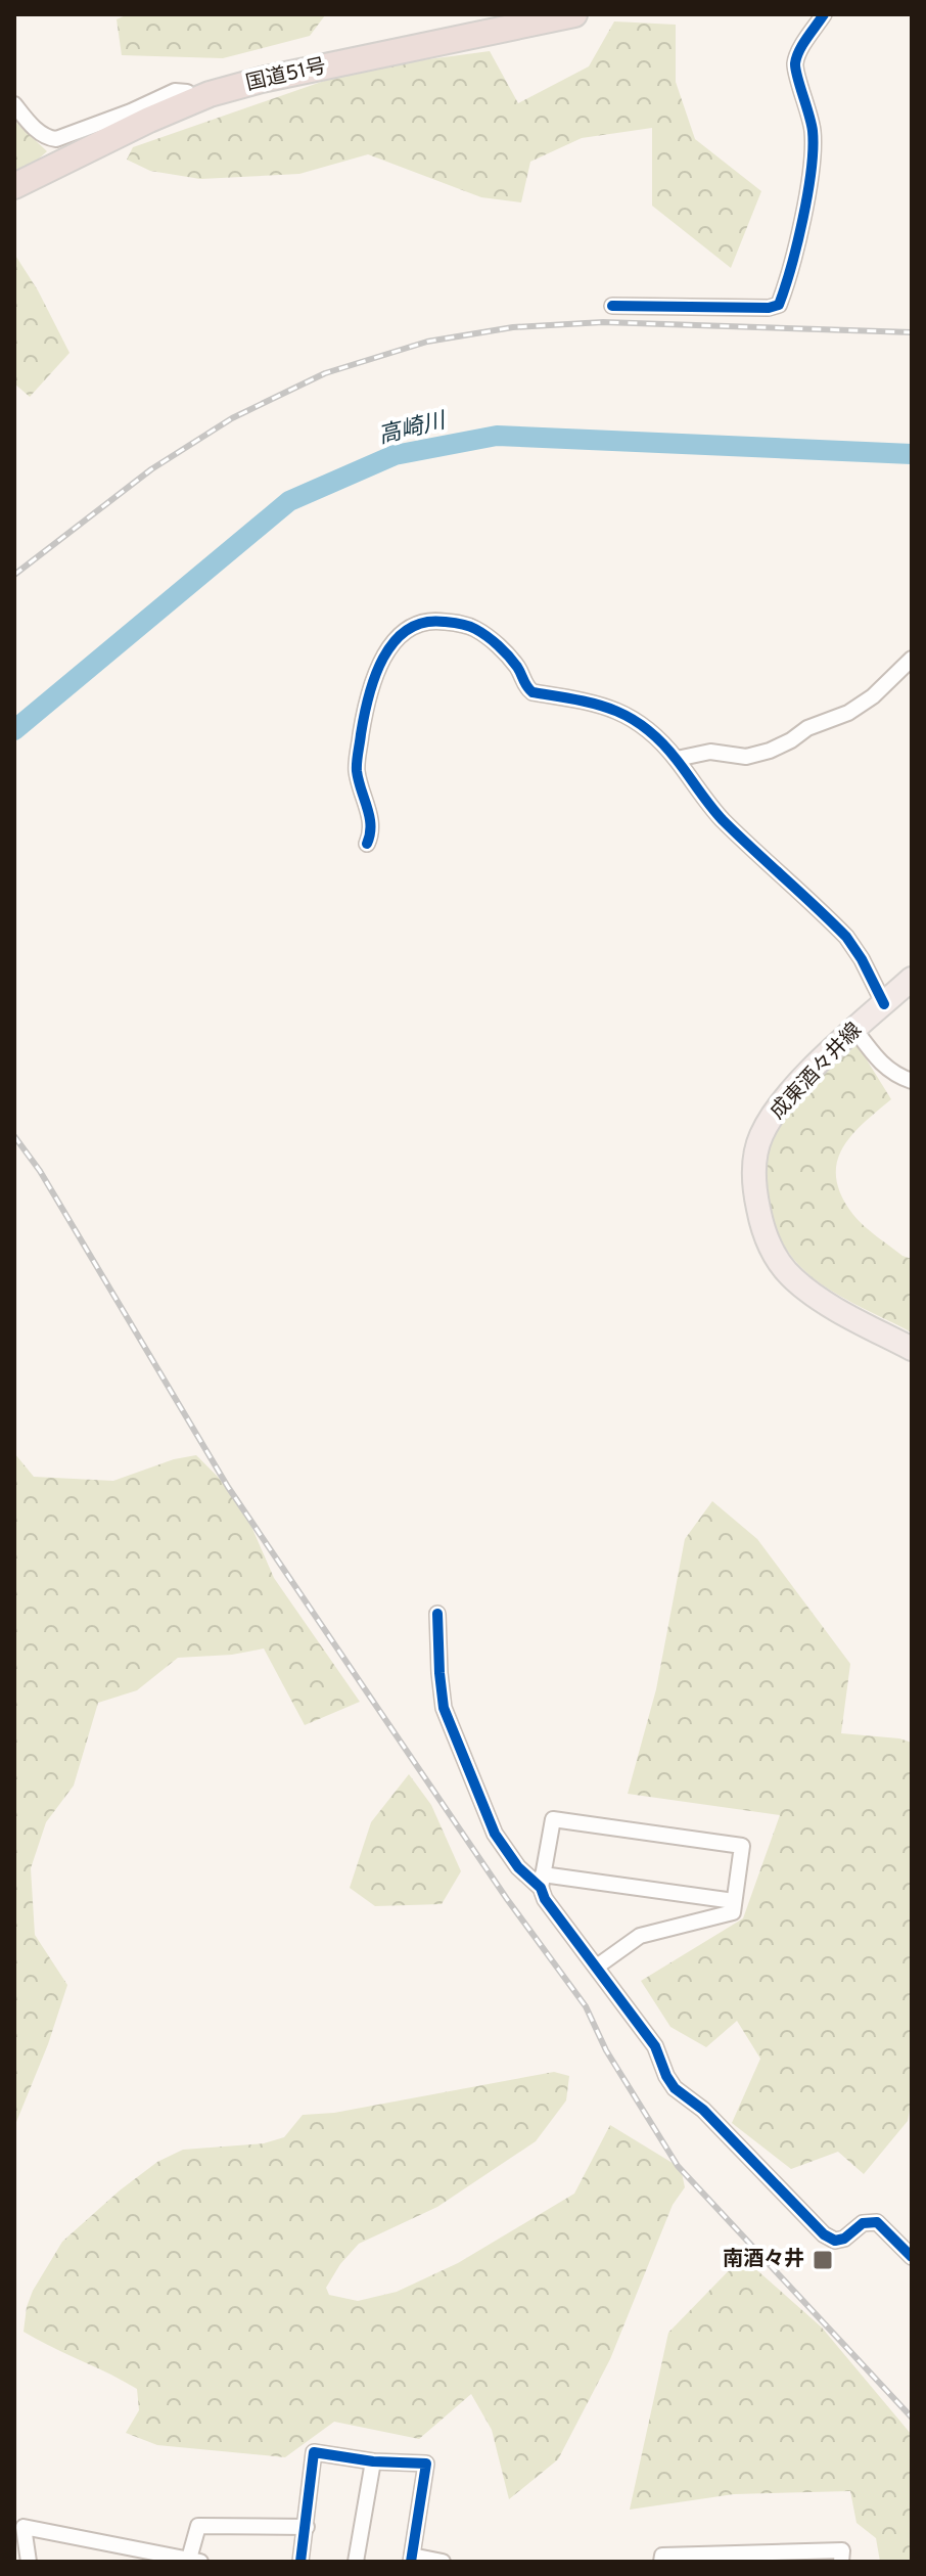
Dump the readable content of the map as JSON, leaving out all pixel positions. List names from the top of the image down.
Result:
{
  "streets": {
    "highway": ["国道51号"],
    "main road": ["成東酒々井線"]
  },
  "water": ["高崎川"],
  "places": {
    "transit": ["南酒々井"]
  }
}
